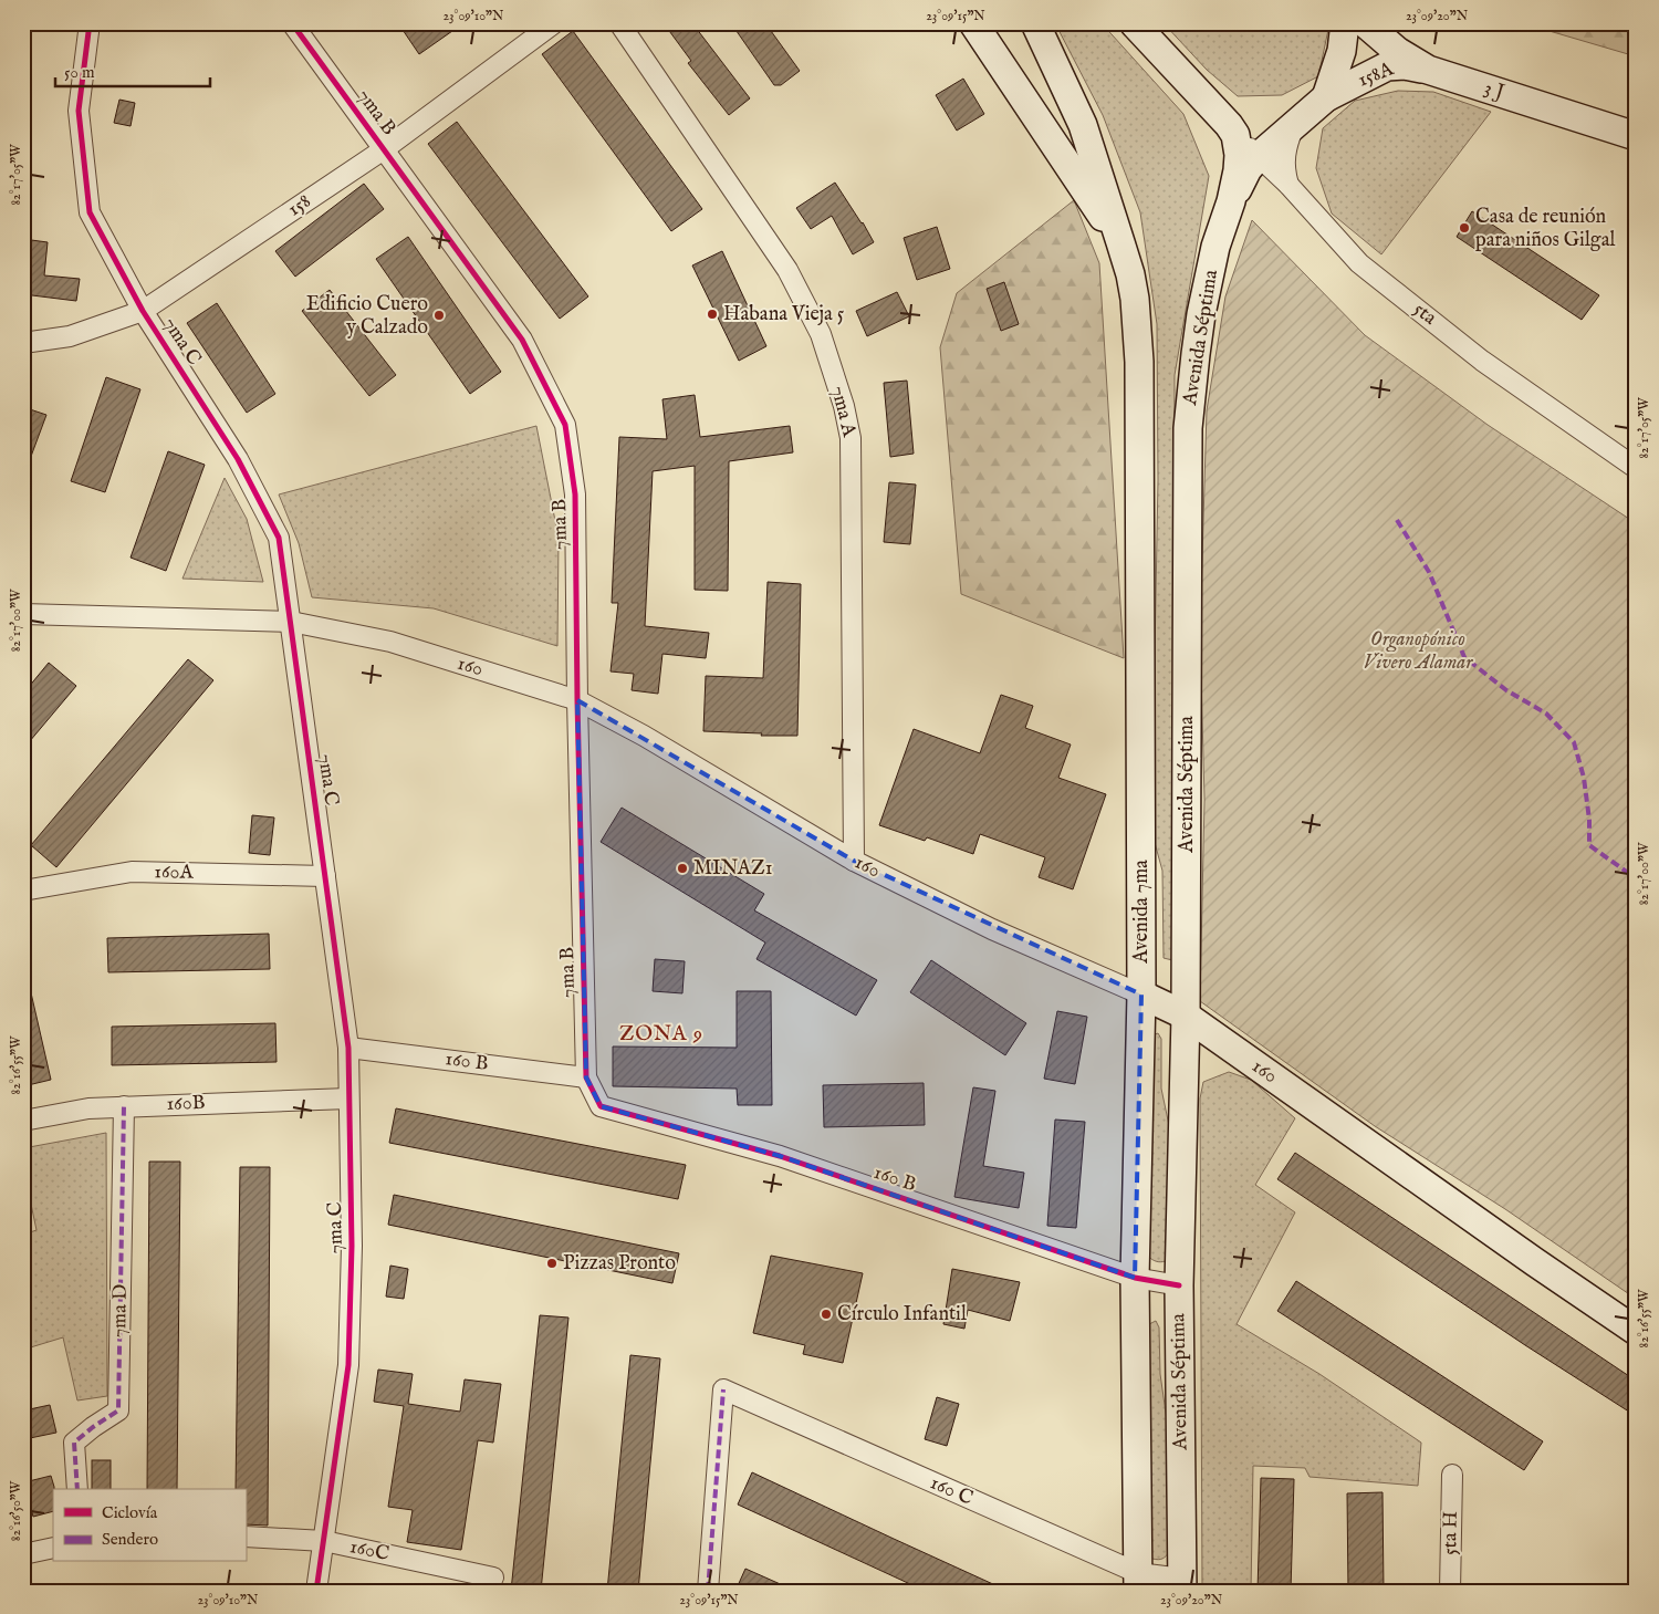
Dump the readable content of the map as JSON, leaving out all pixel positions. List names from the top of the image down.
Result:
{
  "streets": {
    "main road": [
      "158A",
      "3 J",
      "Avenida Séptima",
      "160",
      "Avenida 7ma"
    ],
    "street": [
      "7ma B",
      "158",
      "5ta",
      "7ma C",
      "7ma A",
      "160A",
      "160 B",
      "160B",
      "7ma D",
      "160 C",
      "5ta H",
      "160C"
    ]
  },
  "crossings": [
    ["158A", "3 J"],
    ["158A", "5ta"],
    ["158A", "Avenida Séptima"],
    ["7ma B", "158"],
    ["7ma B", "160"],
    ["7ma B", "160 B"],
    ["158", "7ma C"],
    ["5ta", "Avenida Séptima"],
    ["Avenida Séptima", "160"],
    ["Avenida Séptima", "160 B"],
    ["Avenida Séptima", "160 C"],
    ["7ma C", "160"],
    ["7ma C", "160A"],
    ["7ma C", "160 B"],
    ["7ma C", "160B"],
    ["7ma C", "160C"],
    ["7ma A", "160"],
    ["160", "Avenida 7ma"],
    ["160B", "7ma D"]
  ],
  "districts": ["ZONA 9"],
  "parks": ["Organopónico Vivero Alamar"],
  "places": [
    "Casa de reunión para niños Gilgal",
    "Habana Vieja 5",
    "Edificio Cuero y Calzado",
    "MINAZ1",
    "Pizzas Pronto",
    "Círculo Infantil"
  ],
  "legend": ["Ciclovía", "Sendero"],
  "scale_bar": "50 m",
  "coordinates": [
    "23°09'10\"N",
    "23°09'15\"N",
    "23°09'20\"N",
    "82°17'05\"W",
    "82°17'00\"W",
    "82°16'55\"W",
    "82°16'50\"W"
  ]
}
